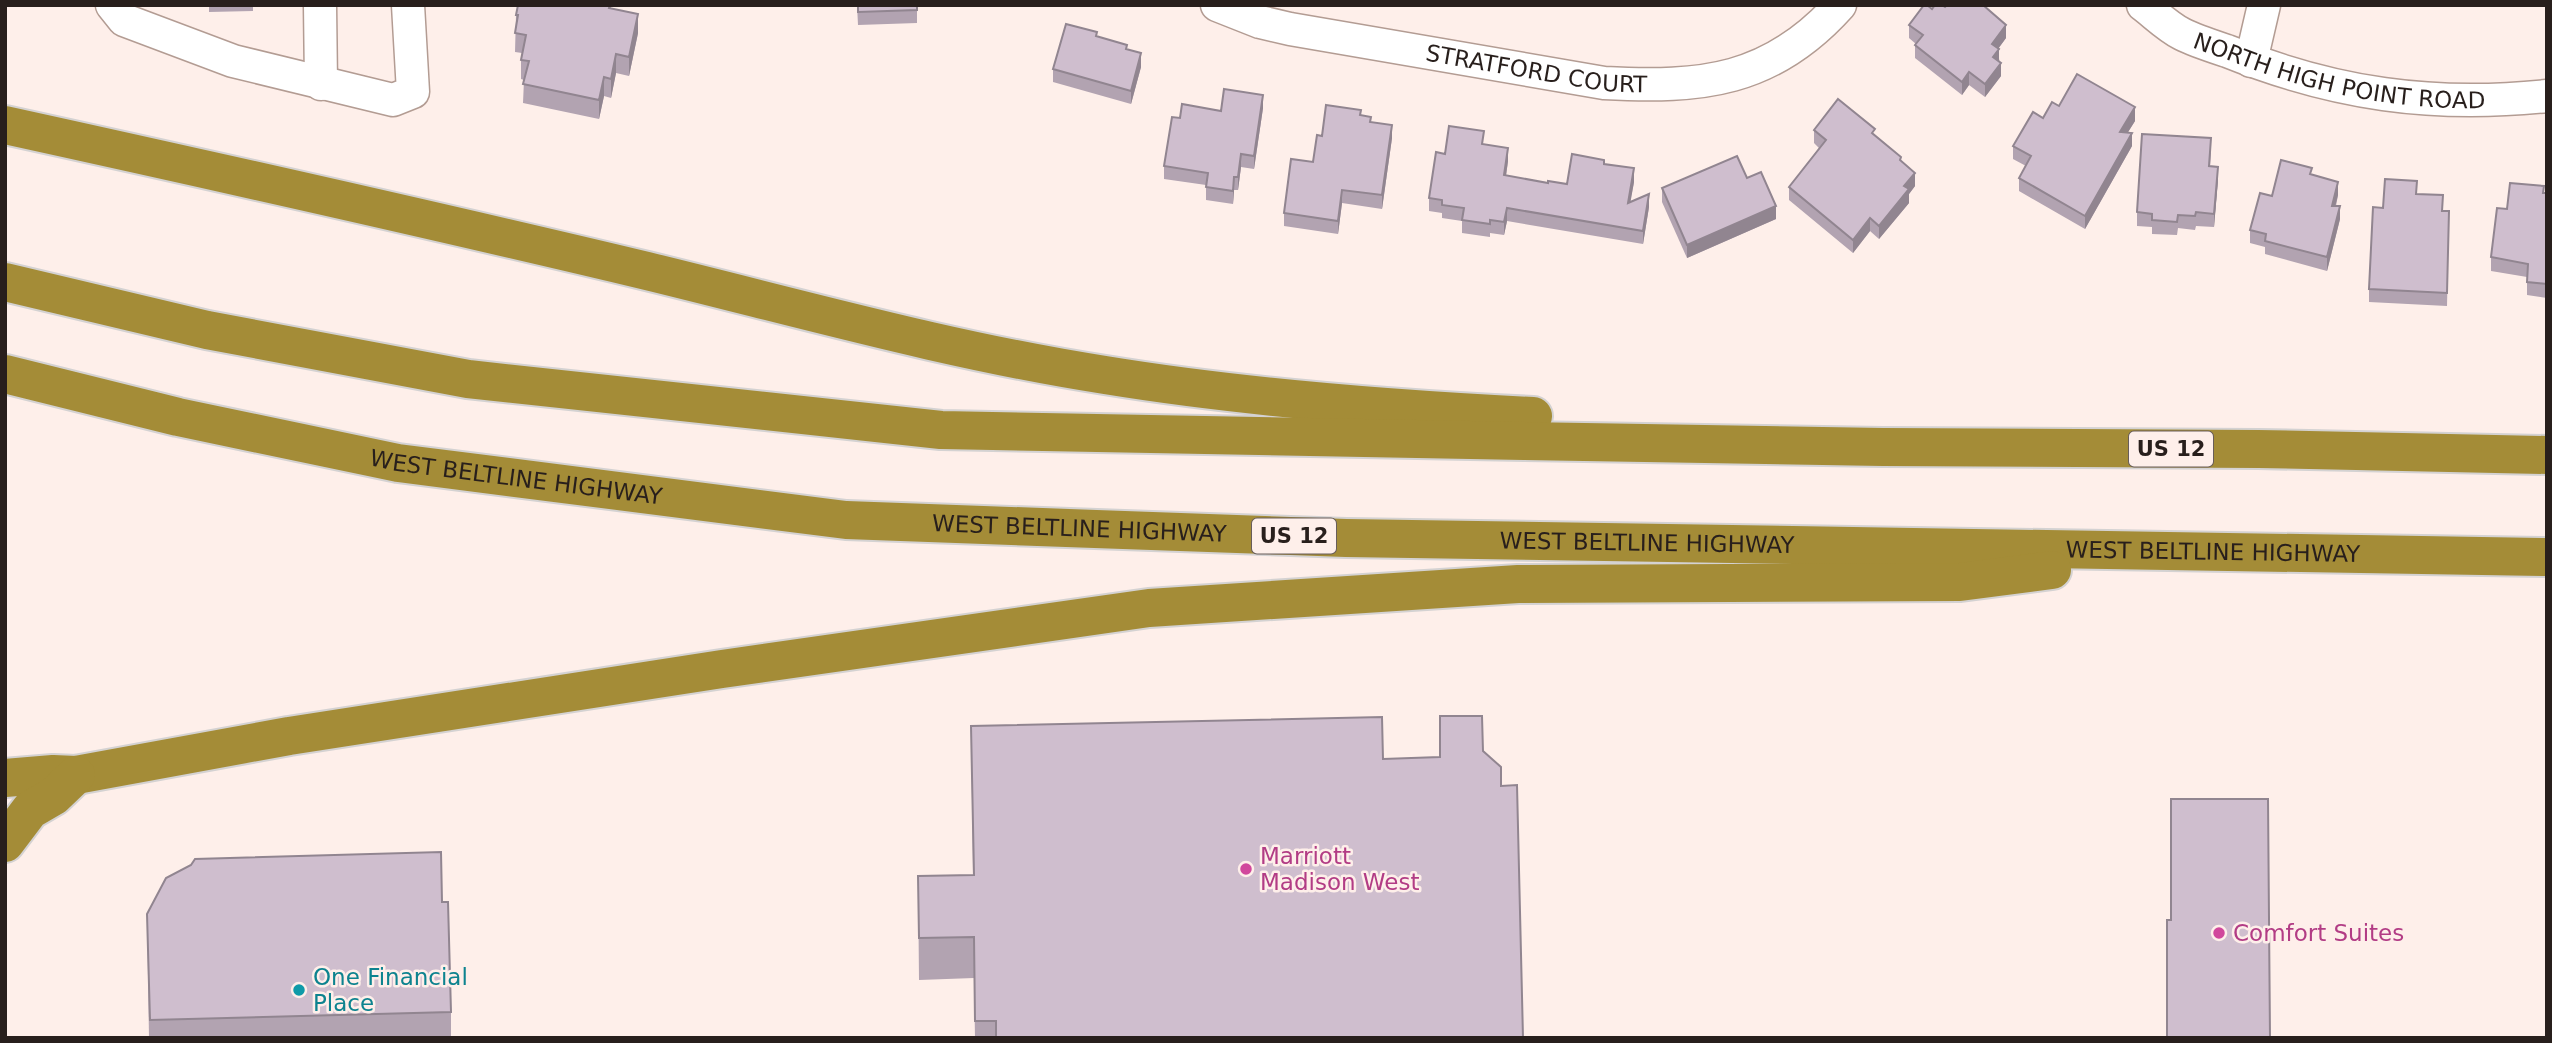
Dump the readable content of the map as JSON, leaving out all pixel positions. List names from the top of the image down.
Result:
{
  "streets": {
    "highway": ["US 12", "WEST BELTLINE HIGHWAY"],
    "street": ["NORTH HIGH POINT ROAD", "STRATFORD COURT"]
  },
  "places": ["Marriott Madison West", "Comfort Suites", "One Financial Place"]
}
